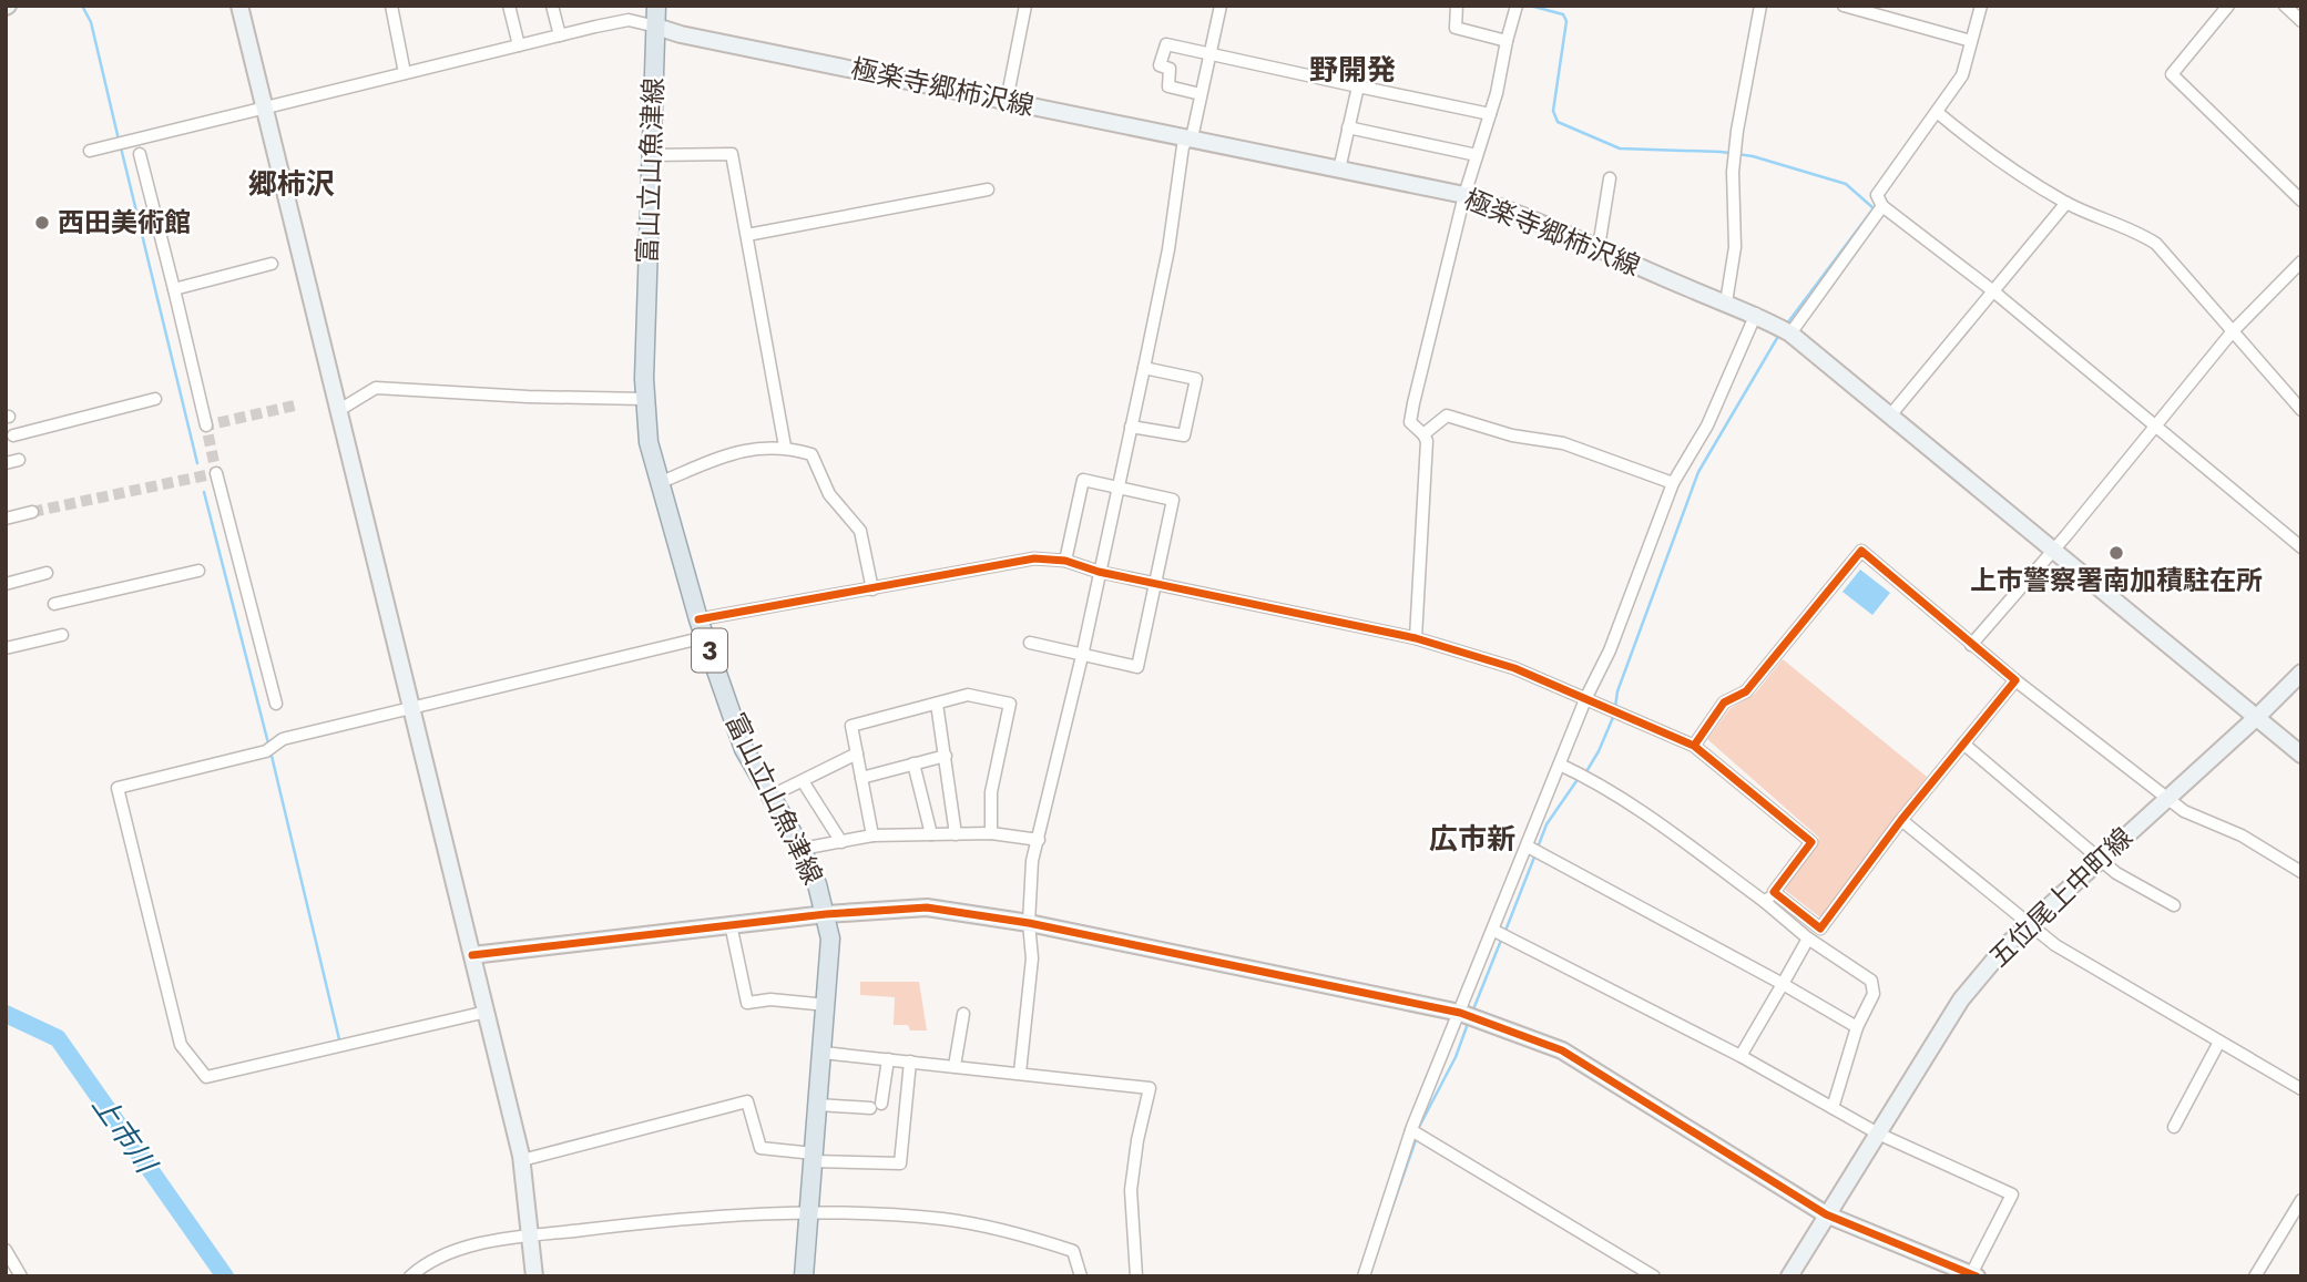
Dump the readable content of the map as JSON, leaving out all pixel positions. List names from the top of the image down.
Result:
{
  "streets": {
    "main road": ["富山立山魚津線", "3"],
    "street": ["極楽寺郷柿沢線", "五位尾上中町線"]
  },
  "crossings": [
    ["極楽寺郷柿沢線", "富山立山魚津線"],
    ["極楽寺郷柿沢線", "五位尾上中町線"]
  ],
  "districts": ["野開発", "郷柿沢", "広市新"],
  "water": ["上市川"],
  "places": ["西田美術館", "上市警察署南加積駐在所"]
}
